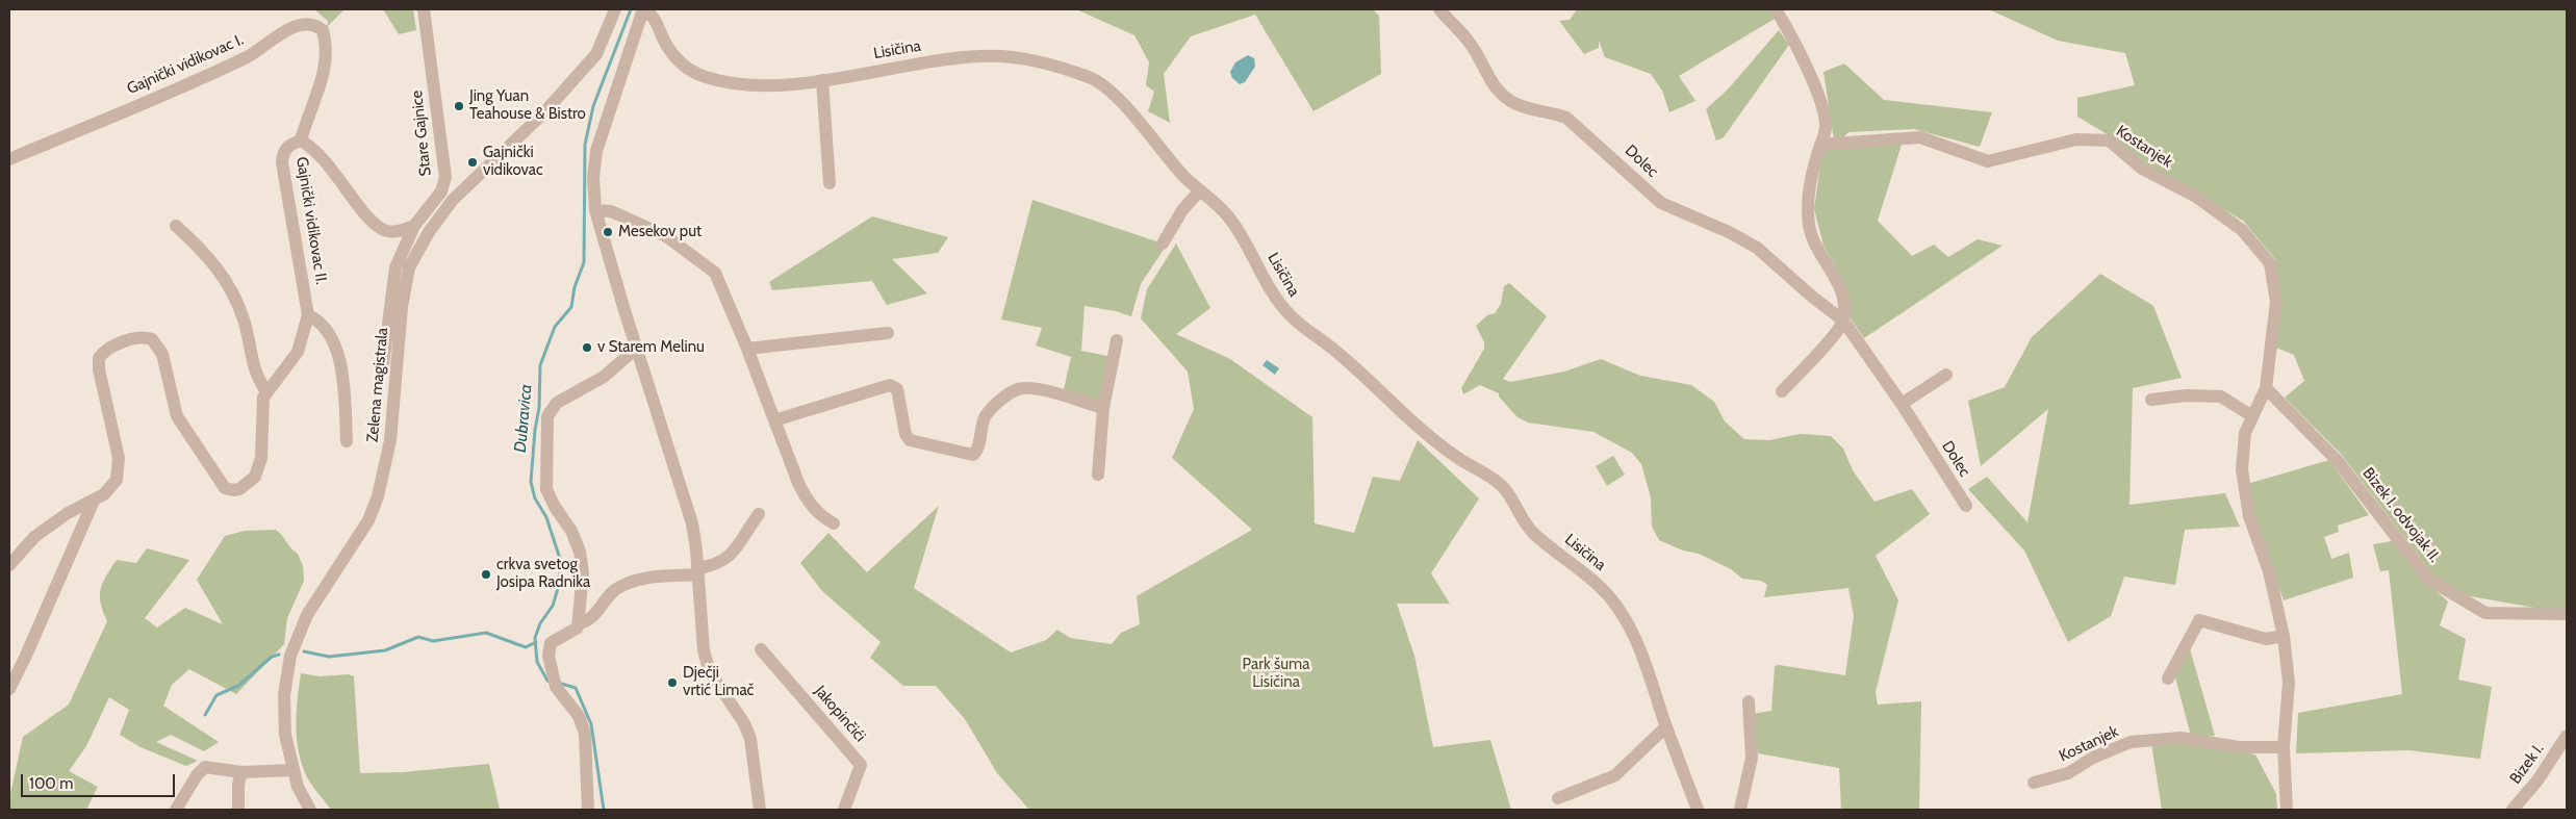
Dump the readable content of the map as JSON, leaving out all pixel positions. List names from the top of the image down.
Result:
{
  "streets": {
    "street": [
      "Lisičina",
      "Gajnički vidikovac I.",
      "Stare Gajnice",
      "Kostanjek",
      "Dolec",
      "Gajnički vidikovac II.",
      "Zelena magistrala",
      "Bizek I. odvojak II.",
      "Jakopinčići",
      "Bizek I."
    ]
  },
  "crossings": [
    ["Gajnički vidikovac I.", "Gajnički vidikovac II."],
    ["Kostanjek", "Bizek I. odvojak II."]
  ],
  "water": ["Dubravica"],
  "parks": ["Park šuma Lisičina"],
  "places": [
    "Jing Yuan Teahouse & Bistro",
    "Gajnički vidikovac",
    "Mesekov put",
    "v Starem Melinu",
    "crkva svetog Josipa Radnika",
    "Dječji vrtić Limač"
  ],
  "scale_bar": "100 m"
}
